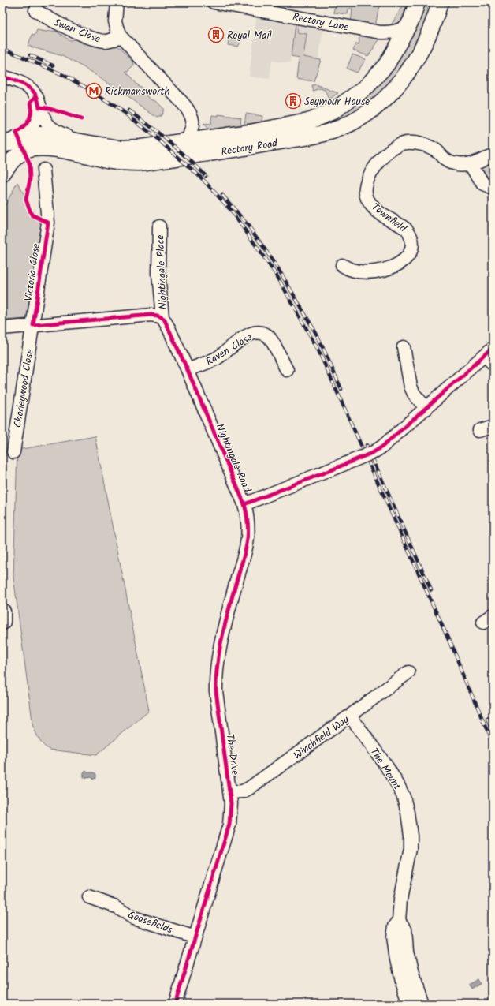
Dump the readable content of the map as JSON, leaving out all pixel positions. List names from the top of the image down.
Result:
{
  "streets": {
    "main road": ["Rectory Road"],
    "street": [
      "Rectory Lane",
      "Swan Close",
      "Townfield",
      "Victoria Close",
      "Nightingale Place",
      "Raven Close",
      "Chorleywood Close",
      "Nightingale Road",
      "Winchfield Way",
      "The Drive",
      "The Mount",
      "Goosefields"
    ]
  },
  "crossings": [
    ["Rectory Lane", "Rectory Road"],
    ["Victoria Close", "Chorleywood Close"],
    ["Nightingale Place", "Nightingale Road"],
    ["Raven Close", "Nightingale Road"],
    ["Nightingale Road", "The Drive"],
    ["Winchfield Way", "The Drive"],
    ["Winchfield Way", "The Mount"],
    ["The Drive", "Goosefields"]
  ],
  "places": {
    "building": ["Royal Mail", "Seymour House"],
    "metro station": ["Rickmansworth"]
  }
}
